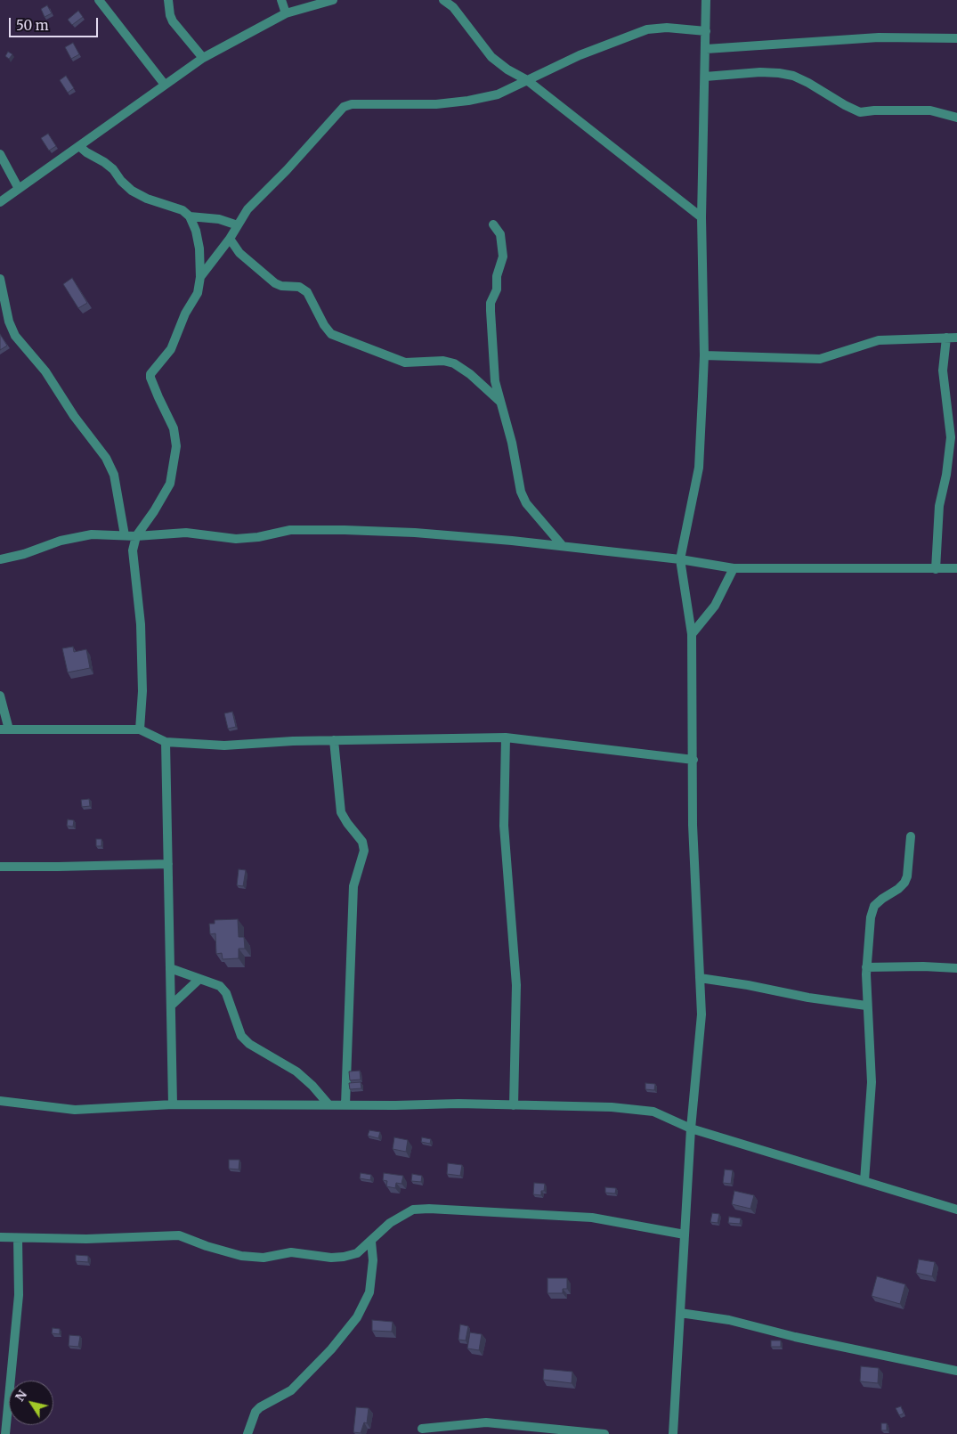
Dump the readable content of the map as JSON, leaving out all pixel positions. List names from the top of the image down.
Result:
{
  "scale_bar": "50 m",
  "north": "top left"
}
